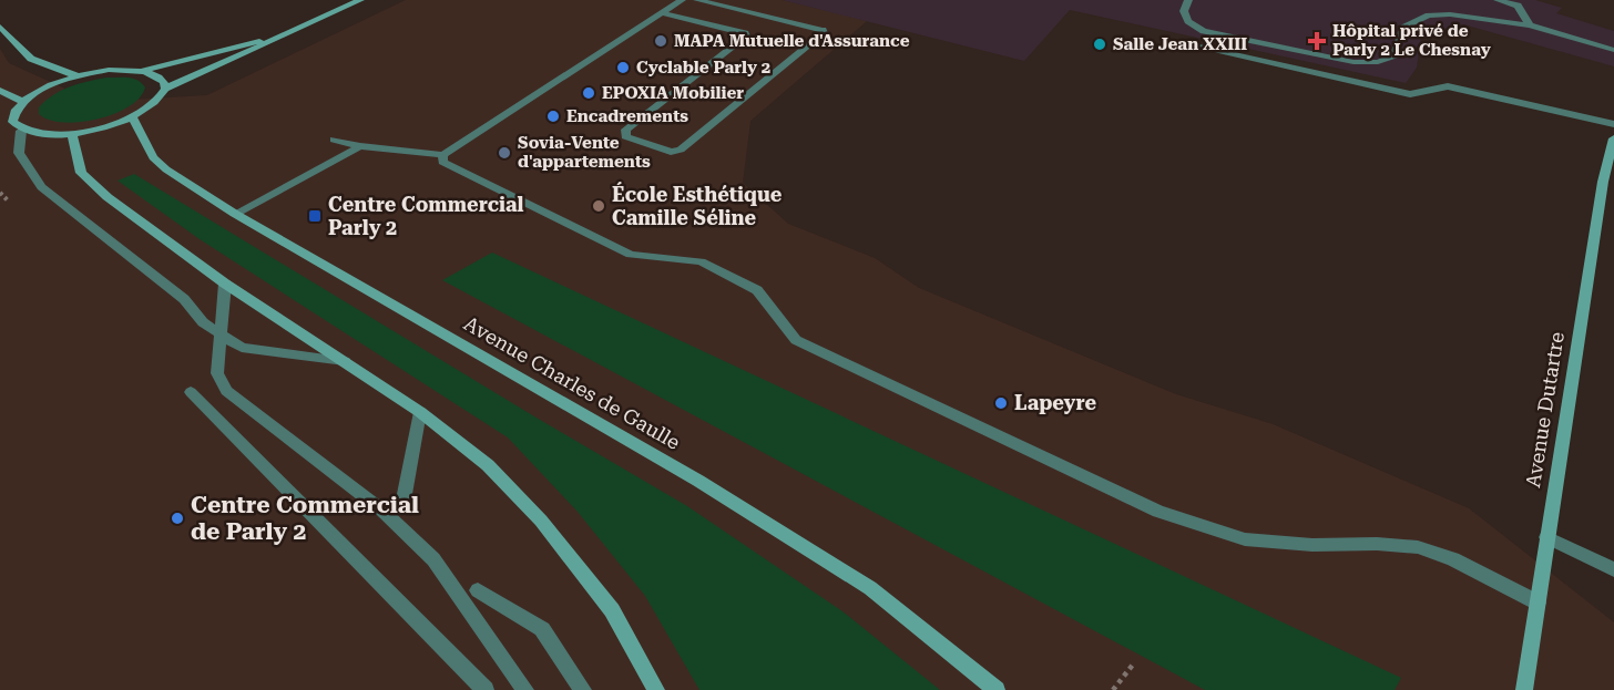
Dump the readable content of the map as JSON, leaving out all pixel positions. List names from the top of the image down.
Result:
{
  "streets": {
    "main road": ["Avenue Charles de Gaulle", "Avenue Dutartre"]
  },
  "places": {
    "other": [
      "MAPA Mutuelle d'Assurance",
      "Salle Jean XXIII",
      "Cyclable Parly 2",
      "EPOXIA Mobilier",
      "Encadrements",
      "Sovia-Vente d'appartements",
      "École Esthétique Camille Séline",
      "Lapeyre",
      "Centre Commercial de Parly 2"
    ],
    "health": ["Hôpital privé de Parly 2 Le Chesnay"],
    "transit": ["Centre Commercial Parly 2"]
  }
}
